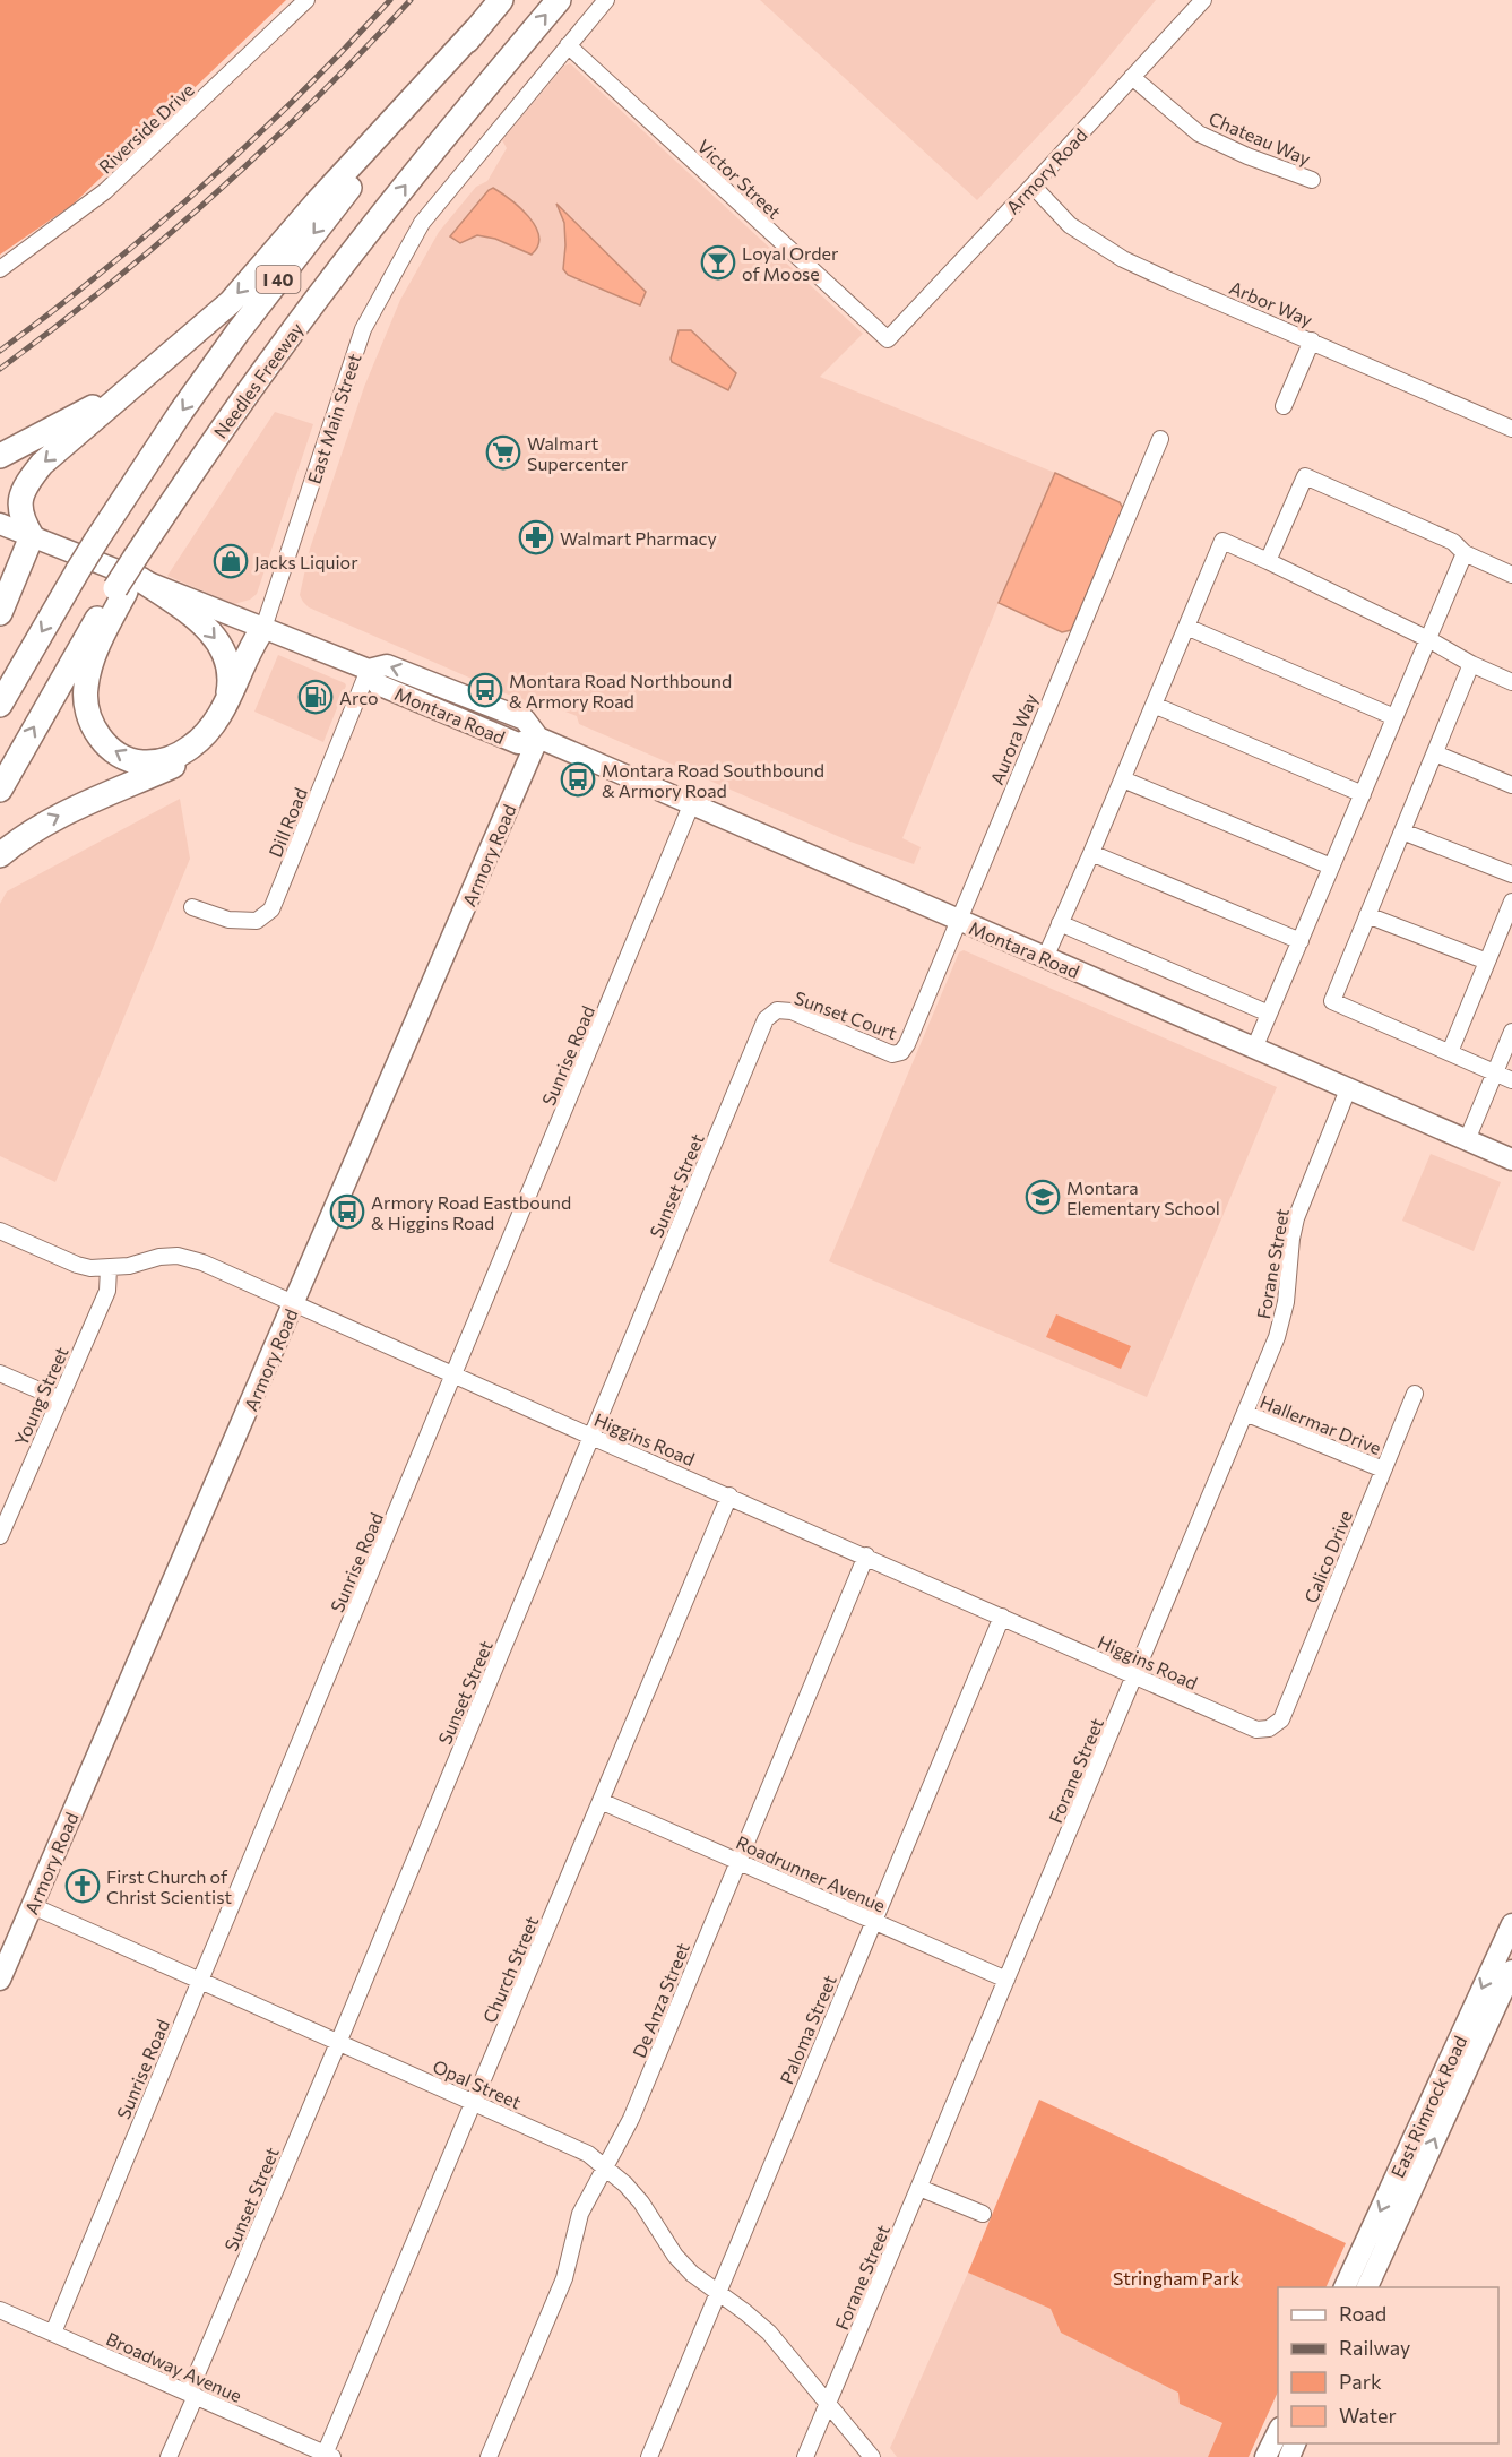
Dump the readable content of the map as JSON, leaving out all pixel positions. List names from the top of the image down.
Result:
{
  "streets": {
    "highway": ["I 40", "Needles Freeway"],
    "main road": ["Armory Road", "Montara Road", "East Rimrock Road"],
    "street": [
      "Riverside Drive",
      "Chateau Way",
      "Victor Street",
      "Arbor Way",
      "East Main Street",
      "Aurora Way",
      "Dill Road",
      "Sunset Court",
      "Sunrise Road",
      "Sunset Street",
      "Forane Street",
      "Young Street",
      "Hallermar Drive",
      "Higgins Road",
      "Calico Drive",
      "Roadrunner Avenue",
      "Church Street",
      "De Anza Street",
      "Paloma Street",
      "Opal Street",
      "Broadway Avenue"
    ]
  },
  "crossings": [
    ["Chateau Way", "Armory Road"],
    ["Armory Road", "Victor Street"],
    ["Armory Road", "Arbor Way"],
    ["Armory Road", "Montara Road"],
    ["Armory Road", "Higgins Road"],
    ["Armory Road", "Opal Street"],
    ["Victor Street", "East Main Street"],
    ["East Main Street", "Montara Road"],
    ["Montara Road", "Aurora Way"],
    ["Montara Road", "Dill Road"],
    ["Montara Road", "Sunrise Road"],
    ["Montara Road", "Forane Street"],
    ["Aurora Way", "Sunset Court"],
    ["Sunset Court", "Sunset Street"],
    ["Sunrise Road", "Higgins Road"],
    ["Sunrise Road", "Opal Street"],
    ["Sunrise Road", "Broadway Avenue"],
    ["Sunset Street", "Higgins Road"],
    ["Sunset Street", "Opal Street"],
    ["Sunset Street", "Broadway Avenue"],
    ["Forane Street", "Hallermar Drive"],
    ["Forane Street", "Higgins Road"],
    ["Forane Street", "Roadrunner Avenue"],
    ["Forane Street", "Opal Street"],
    ["Young Street", "Higgins Road"],
    ["Hallermar Drive", "Calico Drive"],
    ["Higgins Road", "Calico Drive"],
    ["Higgins Road", "Church Street"],
    ["Higgins Road", "De Anza Street"],
    ["Higgins Road", "Paloma Street"],
    ["Roadrunner Avenue", "Church Street"],
    ["Roadrunner Avenue", "De Anza Street"],
    ["Roadrunner Avenue", "Paloma Street"],
    ["Church Street", "Opal Street"],
    ["Church Street", "Broadway Avenue"],
    ["De Anza Street", "Opal Street"],
    ["Paloma Street", "Opal Street"]
  ],
  "parks": ["Stringham Park"],
  "places": {
    "bar": ["Loyal Order of Moose"],
    "supermarket": ["Walmart Supercenter"],
    "pharmacy": ["Walmart Pharmacy"],
    "shop": ["Jacks Liquior"],
    "bus stop": ["Montara Road Northbound & Armory Road", "Montara Road Southbound & Armory Road", "Armory Road Eastbound & Higgins Road"],
    "fuel station": ["Arco"],
    "school or university": ["Montara Elementary School"],
    "church": ["First Church of Christ Scientist"]
  },
  "legend": [
    "Road",
    "Railway",
    "Park",
    "Water"
  ]
}
